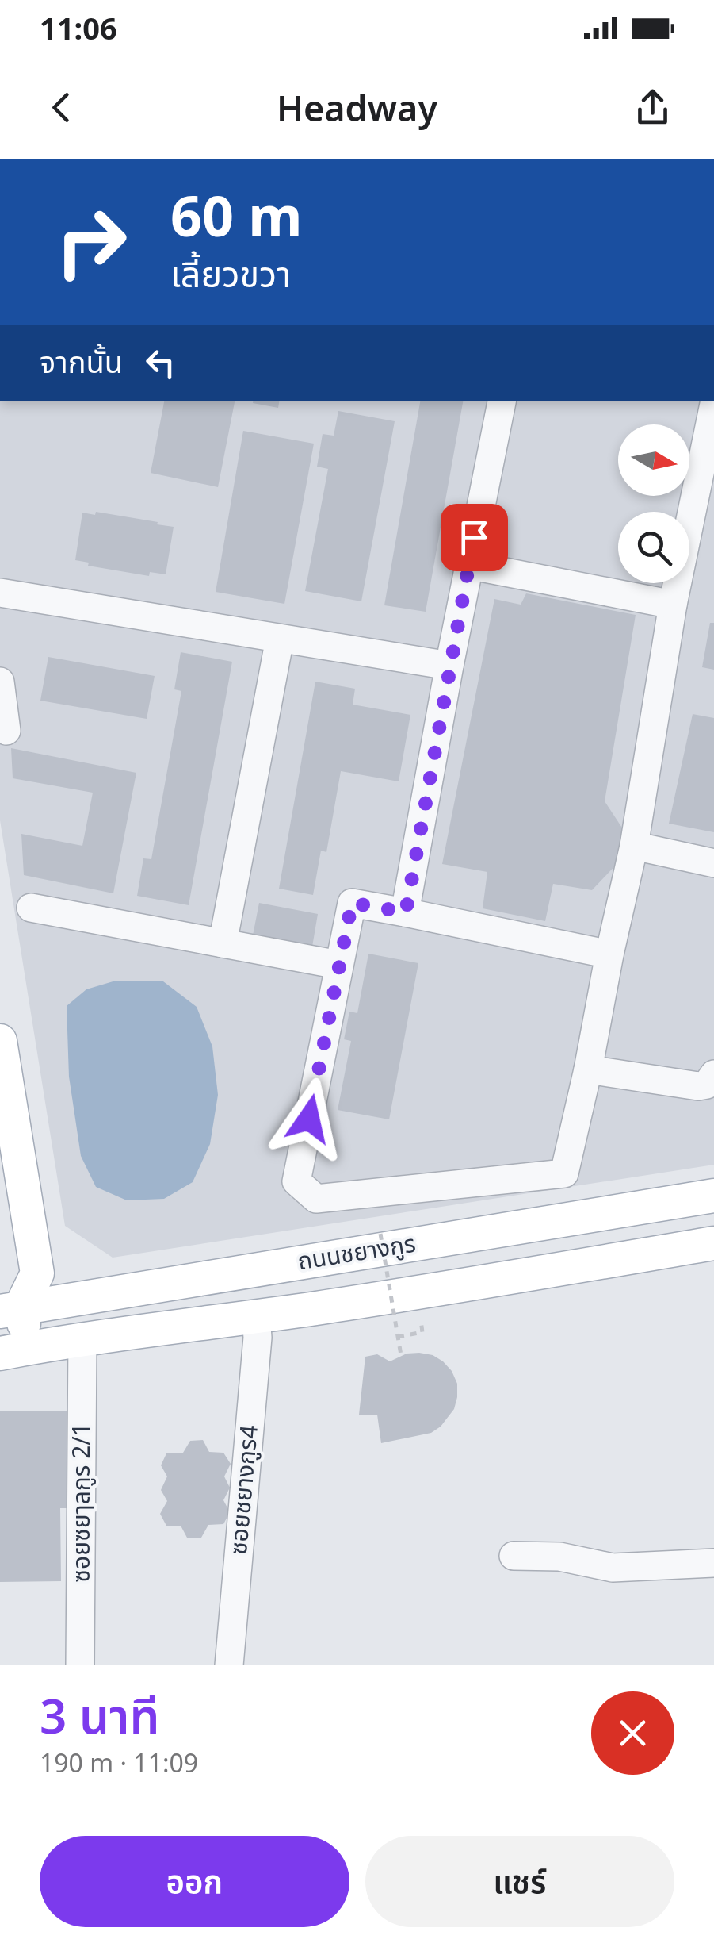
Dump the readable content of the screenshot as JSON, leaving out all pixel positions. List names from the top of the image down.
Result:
{
  "streets": {
    "main road": ["ถนนชยางกูร"],
    "street": ["ซอยชยางกูร4", "ซอยซยๅลกูร 2/1"]
  },
  "crossings": [
    ["ถนนชยางกูร", "ซอยชยางกูร4"],
    ["ถนนชยางกูร", "ซอยซยๅลกูร 2/1"]
  ],
  "north": "right",
  "page": {
    "status": "11:06",
    "header": "Headway",
    "turn": ["60 m", "เลี้ยวขวา"],
    "then": "จากนั้น",
    "heading": ["3 นาที", "190 m · 11:09"],
    "buttons": ["ออก", "แชร์"]
  }
}
